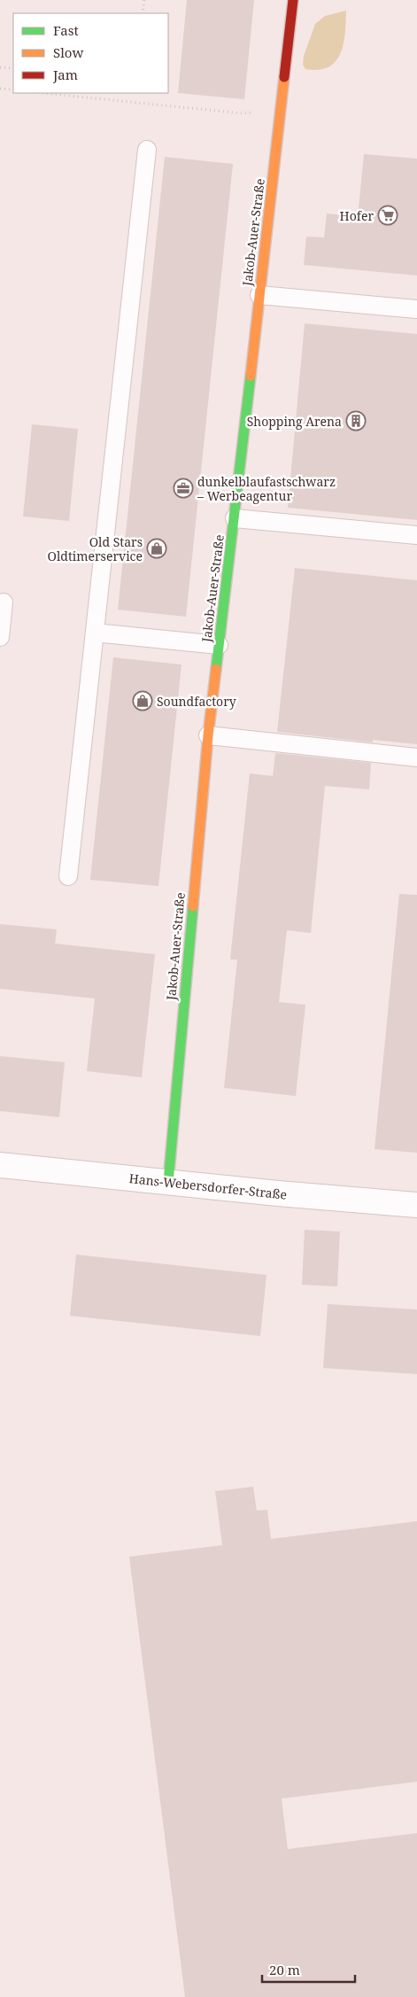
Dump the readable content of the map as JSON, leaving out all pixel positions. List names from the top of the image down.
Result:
{
  "streets": {
    "street": ["Jakob-Auer-Straße", "Hans-Webersdorfer-Straße"]
  },
  "crossings": [
    ["Jakob-Auer-Straße", "Hans-Webersdorfer-Straße"]
  ],
  "places": {
    "supermarket": ["Hofer"],
    "building": ["Shopping Arena"],
    "office": ["dunkelblaufastschwarz – Werbeagentur"],
    "shop": ["Old Stars Oldtimerservice", "Soundfactory"]
  },
  "legend": ["Fast", "Slow", "Jam"],
  "scale_bar": "20 m"
}
